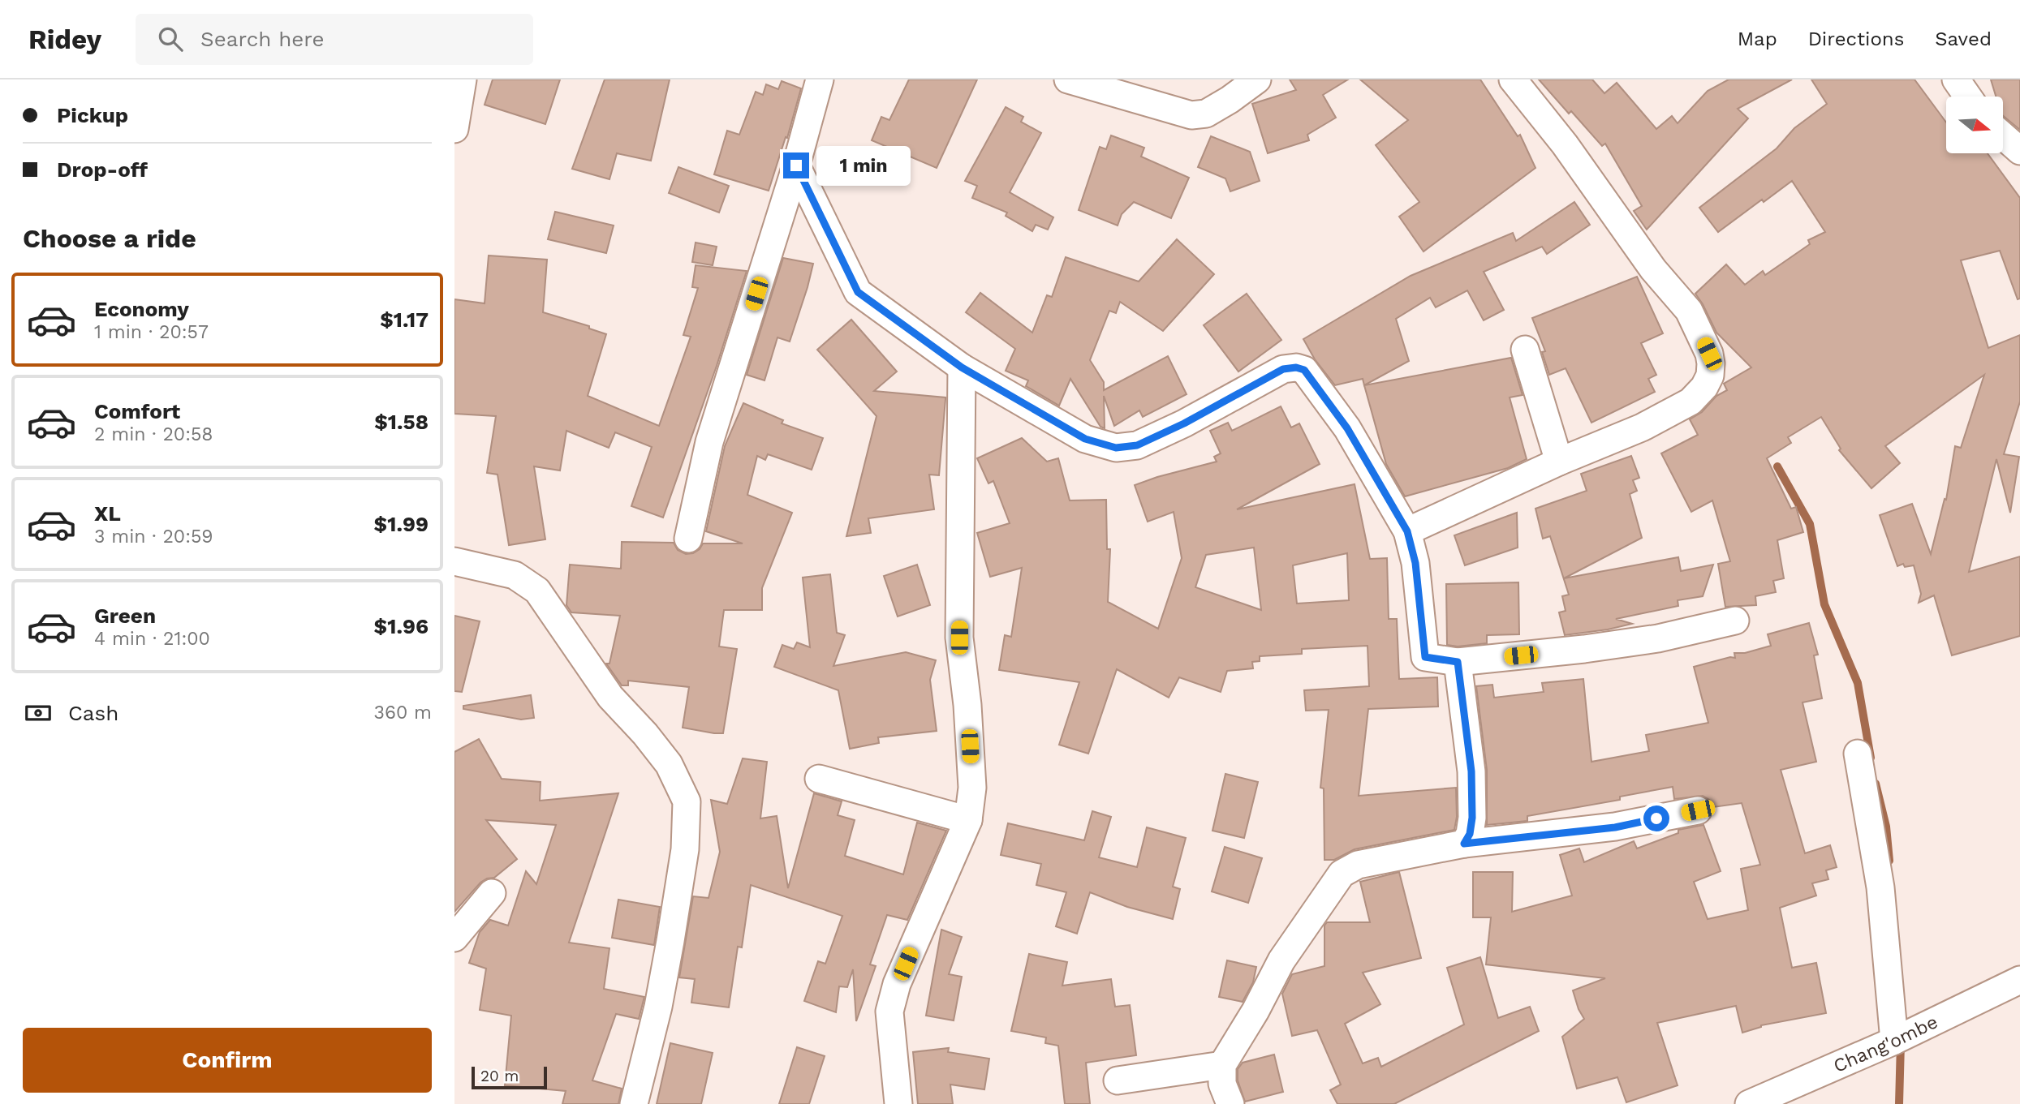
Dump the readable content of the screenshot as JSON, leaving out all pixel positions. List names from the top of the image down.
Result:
{
  "streets": {
    "street": ["Chang'ombe"]
  },
  "scale_bar": "20 m",
  "north": "right",
  "page": {
    "header": "Ridey",
    "search": "Search here",
    "nav": ["Map", "Directions", "Saved"],
    "banner": ["Pickup", "Drop-off"],
    "bubble": "1 min",
    "heading": "Choose a ride",
    "list": [
      {
        "name": "Economy",
        "note": "1 min · 20:57",
        "value": "$1.17"
      },
      {
        "name": "Comfort",
        "note": "2 min · 20:58",
        "value": "$1.58"
      },
      {
        "name": "XL",
        "note": "3 min · 20:59",
        "value": "$1.99"
      },
      {
        "name": "Green",
        "note": "4 min · 21:00",
        "value": "$1.96"
      }
    ],
    "pay": ["Cash", "360 m"],
    "buttons": "Confirm",
    "scale": "20 m"
  }
}
